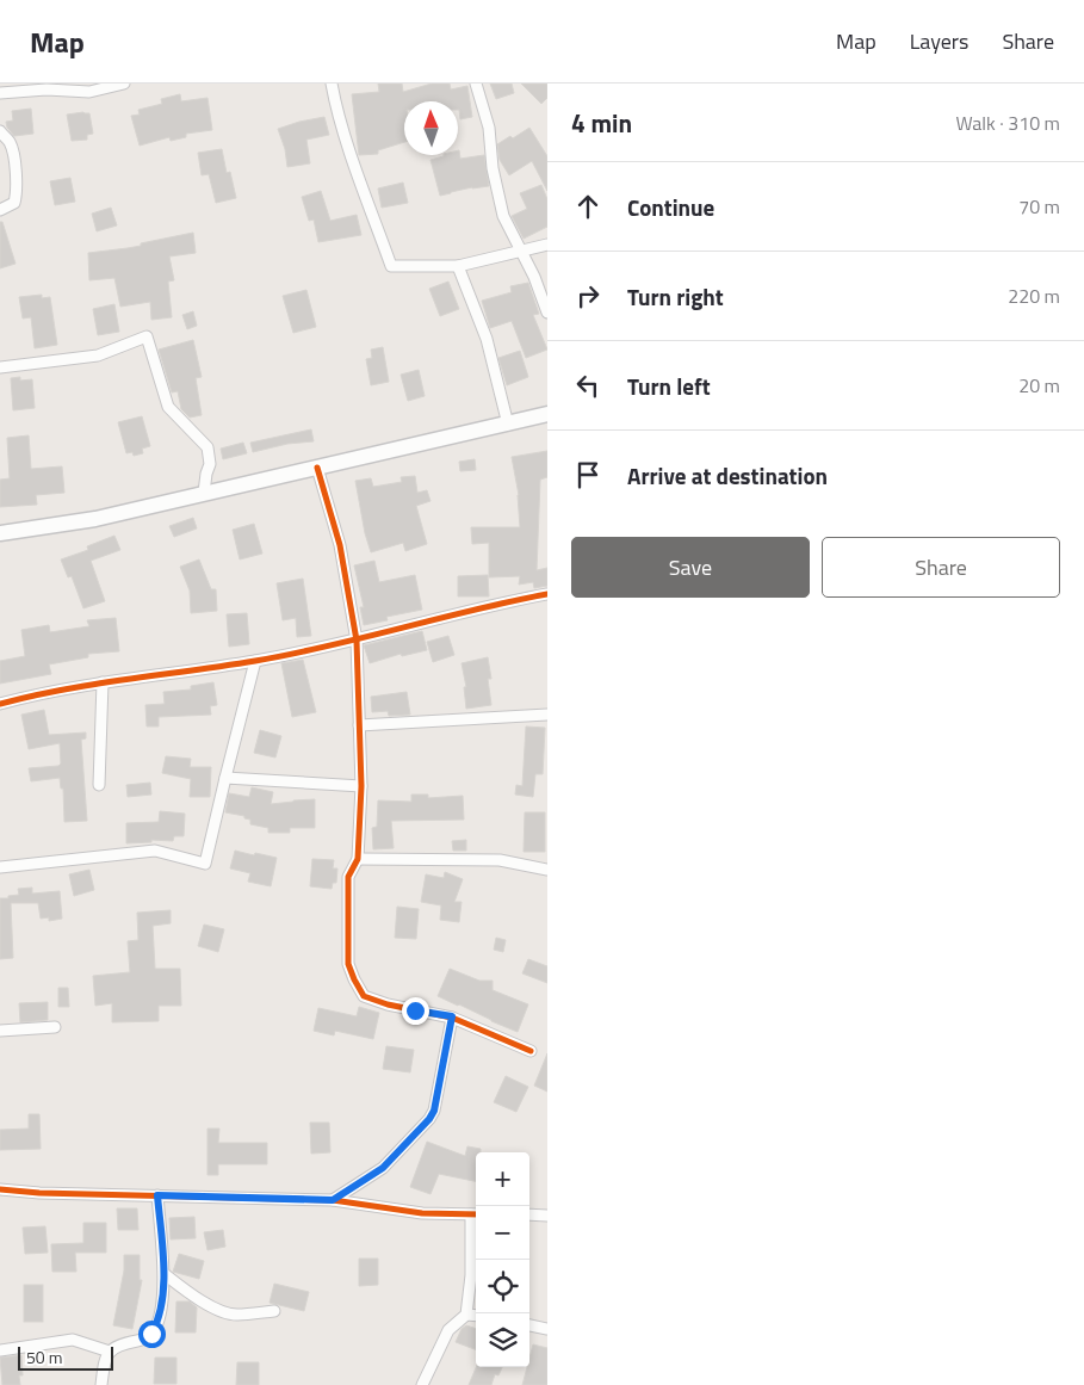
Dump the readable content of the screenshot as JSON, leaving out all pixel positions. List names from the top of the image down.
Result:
{
  "scale_bar": "50 m",
  "north": "top",
  "page": {
    "header": "Map",
    "nav": ["Map", "Layers", "Share"],
    "heading": ["4 min", "Walk · 310 m"],
    "list": [
      ["Continue", "70 m"],
      ["Turn right", "220 m"],
      ["Turn left", "20 m"],
      "Arrive at destination"
    ],
    "buttons": ["Save", "Share"],
    "map_buttons": ["+", "−"],
    "scale": "50 m"
  }
}
